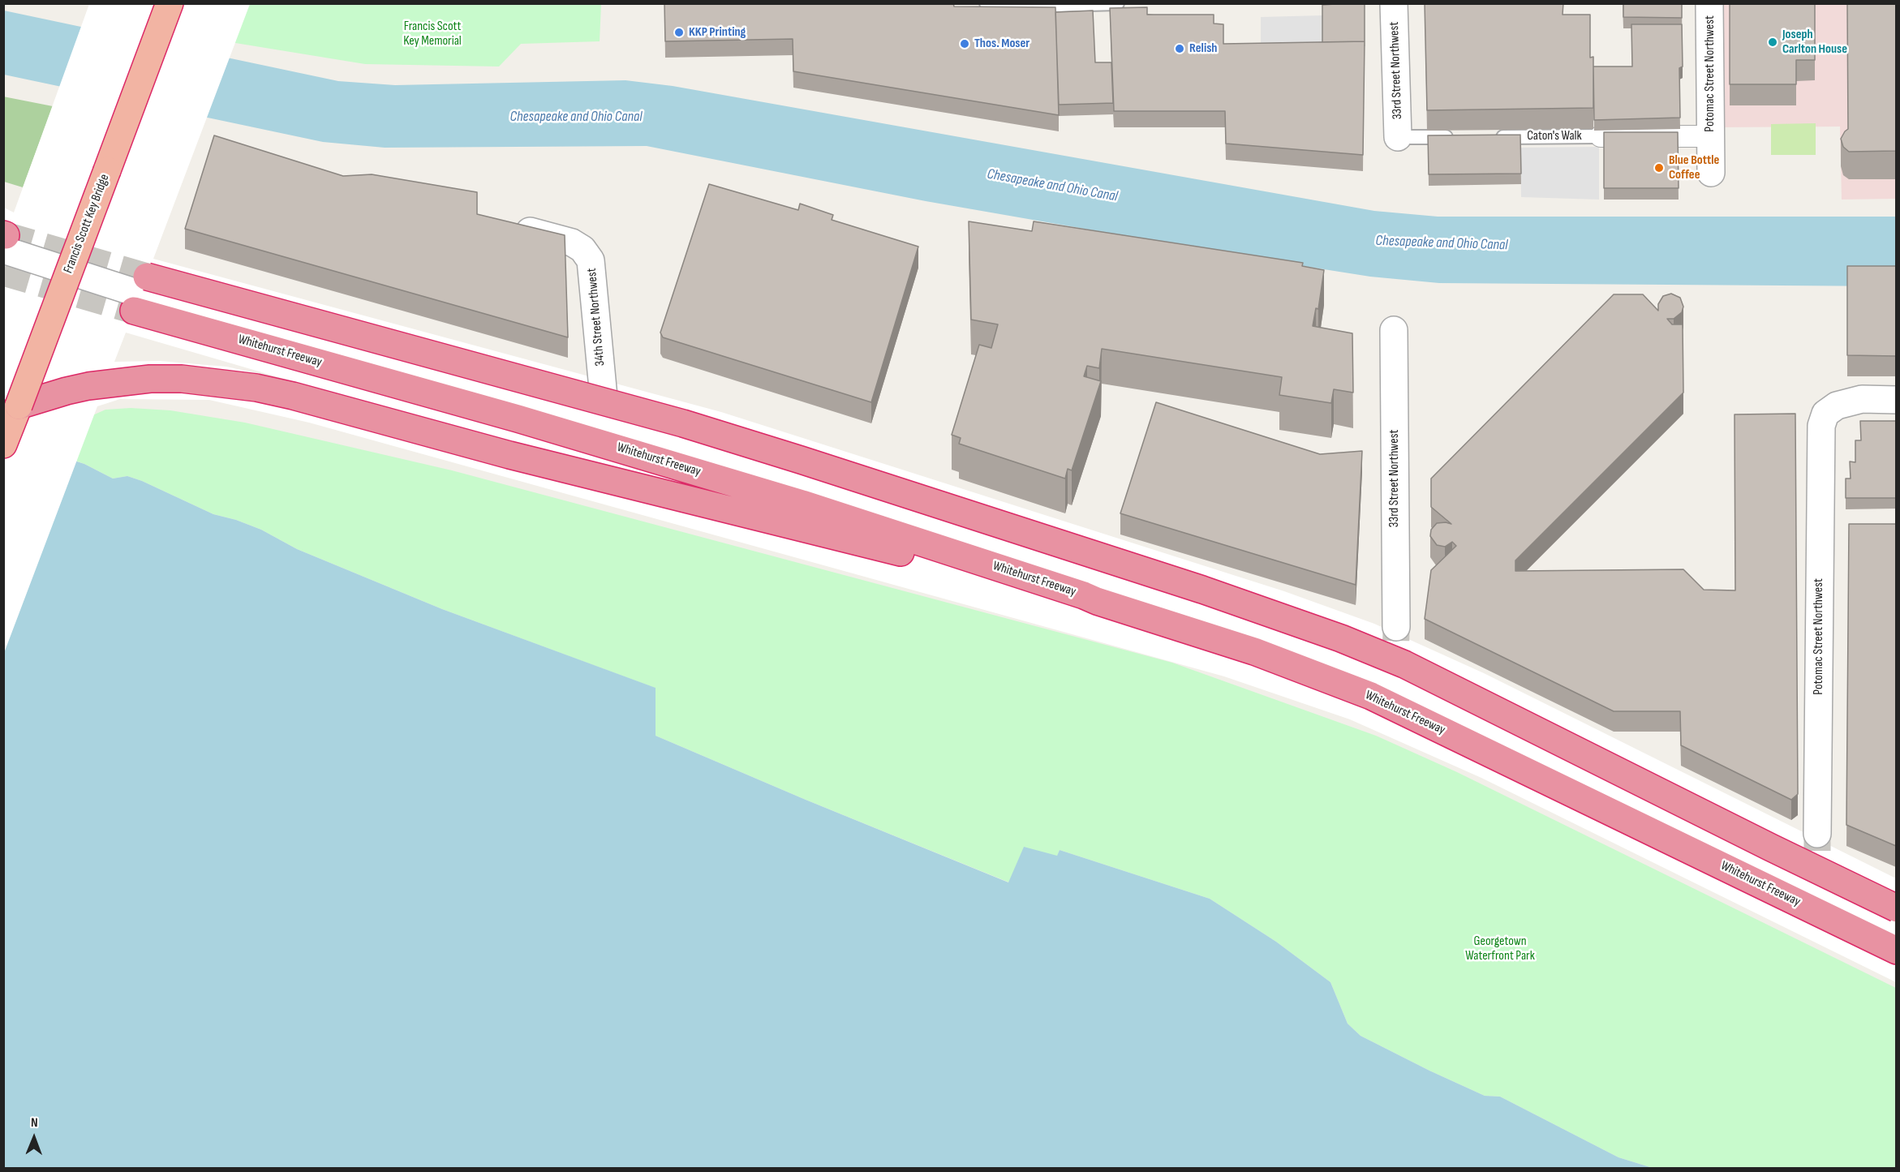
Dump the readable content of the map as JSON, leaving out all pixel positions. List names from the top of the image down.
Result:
{
  "streets": {
    "highway": ["Francis Scott Key Bridge", "Whitehurst Freeway"],
    "street": [
      "33rd Street Northwest",
      "Potomac Street Northwest",
      "Caton's Walk",
      "34th Street Northwest"
    ]
  },
  "crossings": [
    ["Potomac Street Northwest", "Caton's Walk"]
  ],
  "water": ["Chesapeake and Ohio Canal"],
  "parks": ["Francis Scott Key Memorial", "Georgetown Waterfront Park"],
  "places": [
    "KKP Printing",
    "Joseph Carlton House",
    "Thos. Moser",
    "Relish",
    "Blue Bottle Coffee"
  ],
  "north": "top"
}
